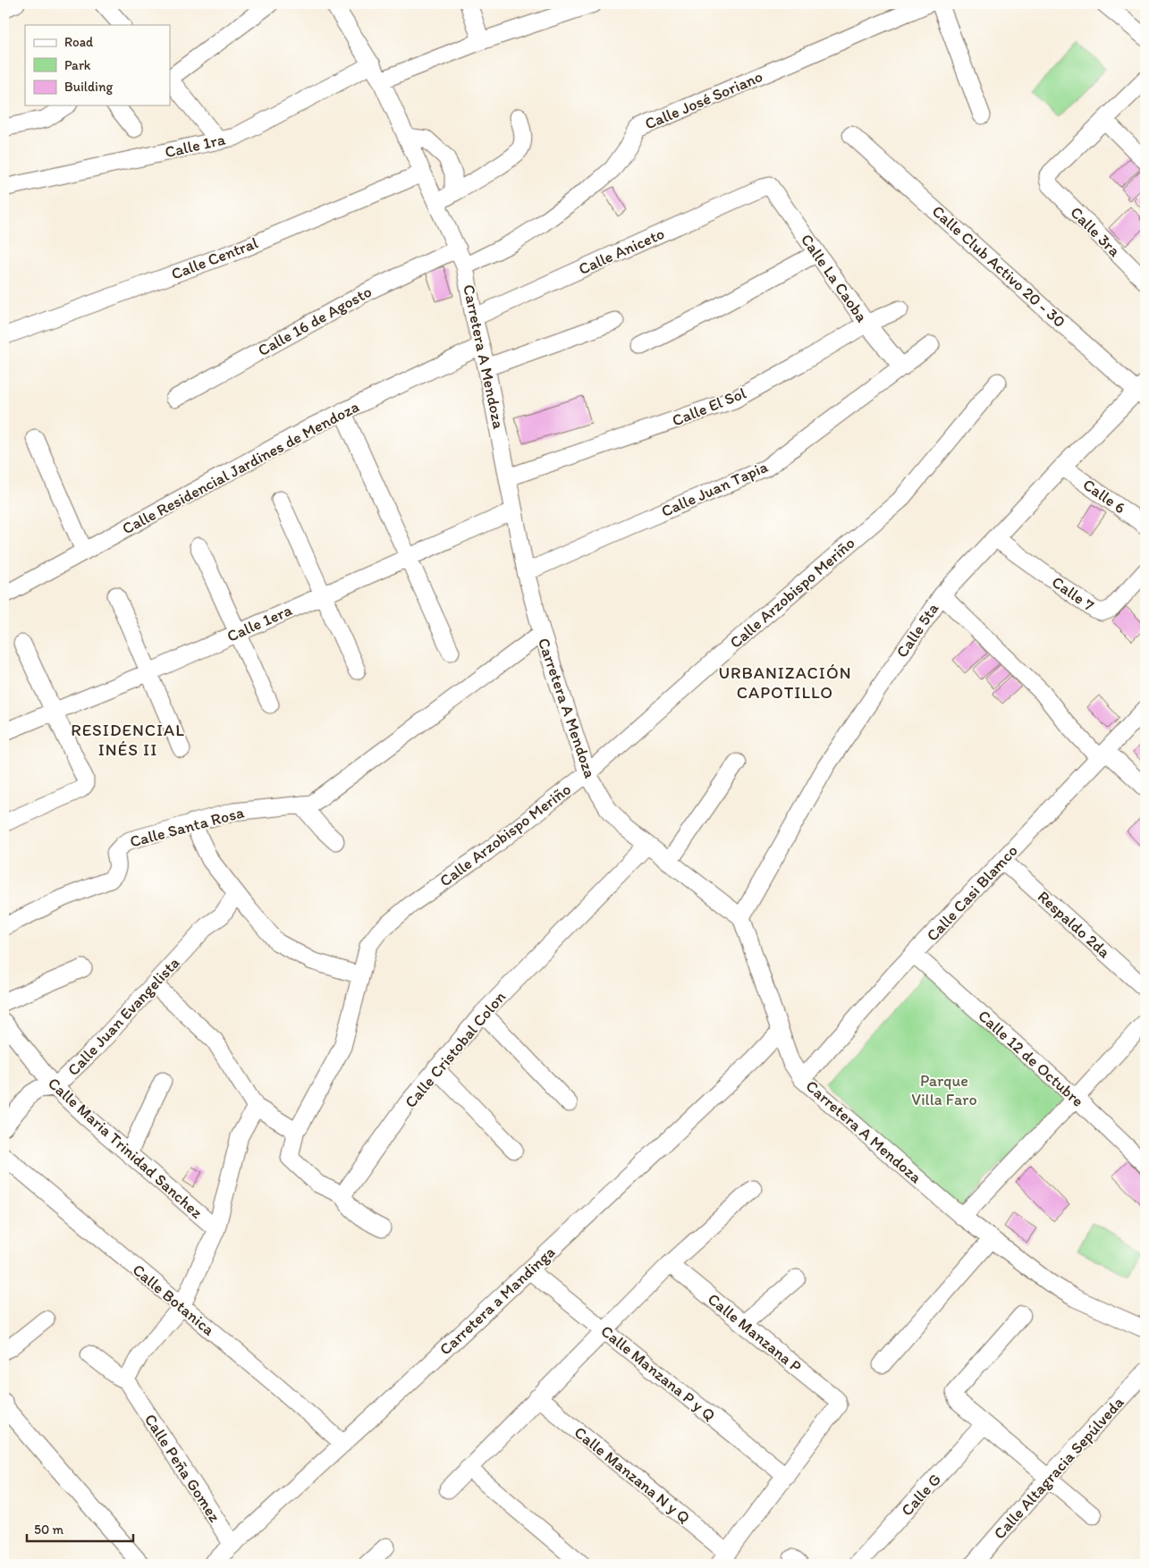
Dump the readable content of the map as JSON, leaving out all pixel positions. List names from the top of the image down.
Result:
{
  "streets": {
    "street": [
      "Calle José Soriano",
      "Calle 1ra",
      "Calle 3ra",
      "Calle Aniceto",
      "Calle Central",
      "Calle Club Activo 20 - 30",
      "Calle La Caoba",
      "Calle 16 de Agosto",
      "Carretera A Mendoza",
      "Calle El Sol",
      "Calle Residencial Jardines de Mendoza",
      "Calle Juan Tapia",
      "Calle 6",
      "Calle Arzobispo Meriño",
      "Calle 7",
      "Calle 1era",
      "Calle 5ta",
      "Calle Santa Rosa",
      "Calle Casi Blamco",
      "Respaldo 2da",
      "Calle Juan Evangelista",
      "Calle Cristobal Colon",
      "Calle 12 de Octubre",
      "Calle Maria Trinidad Sanchez",
      "Calle Botanica",
      "Carretera a Mandinga",
      "Calle Manzana P",
      "Calle Manzana P y Q",
      "Calle Peña Gomez",
      "Calle Altagracia Sepúlveda",
      "Calle Manzana N y Q",
      "Calle G"
    ]
  },
  "crossings": [
    ["Calle José Soriano", "Carretera A Mendoza"],
    ["Calle 1ra", "Carretera A Mendoza"],
    ["Calle Aniceto", "Calle La Caoba"],
    ["Calle Aniceto", "Carretera A Mendoza"],
    ["Calle Central", "Carretera A Mendoza"],
    ["Calle Club Activo 20 - 30", "Calle 5ta"],
    ["Calle La Caoba", "Calle El Sol"],
    ["Calle La Caoba", "Calle Juan Tapia"],
    ["Calle 16 de Agosto", "Carretera A Mendoza"],
    ["Carretera A Mendoza", "Calle El Sol"],
    ["Carretera A Mendoza", "Calle Residencial Jardines de Mendoza"],
    ["Carretera A Mendoza", "Calle Juan Tapia"],
    ["Carretera A Mendoza", "Calle Arzobispo Meriño"],
    ["Carretera A Mendoza", "Calle 1era"],
    ["Carretera A Mendoza", "Calle 5ta"],
    ["Carretera A Mendoza", "Calle Santa Rosa"],
    ["Carretera A Mendoza", "Calle Casi Blamco"],
    ["Carretera A Mendoza", "Calle Cristobal Colon"],
    ["Carretera A Mendoza", "Carretera a Mandinga"],
    ["Calle 6", "Calle 5ta"],
    ["Calle 7", "Calle 5ta"],
    ["Calle Casi Blamco", "Respaldo 2da"],
    ["Calle Casi Blamco", "Calle 12 de Octubre"],
    ["Calle Juan Evangelista", "Calle Maria Trinidad Sanchez"],
    ["Calle Botanica", "Carretera a Mandinga"],
    ["Carretera a Mandinga", "Calle Manzana P y Q"],
    ["Carretera a Mandinga", "Calle Peña Gomez"],
    ["Calle Manzana P", "Calle Manzana P y Q"]
  ],
  "districts": ["URBANIZACIÓN CAPOTILLO", "RESIDENCIAL INÉS II"],
  "parks": ["Parque Villa Faro"],
  "legend": ["Road", "Park", "Building"],
  "scale_bar": "50 m"
}
